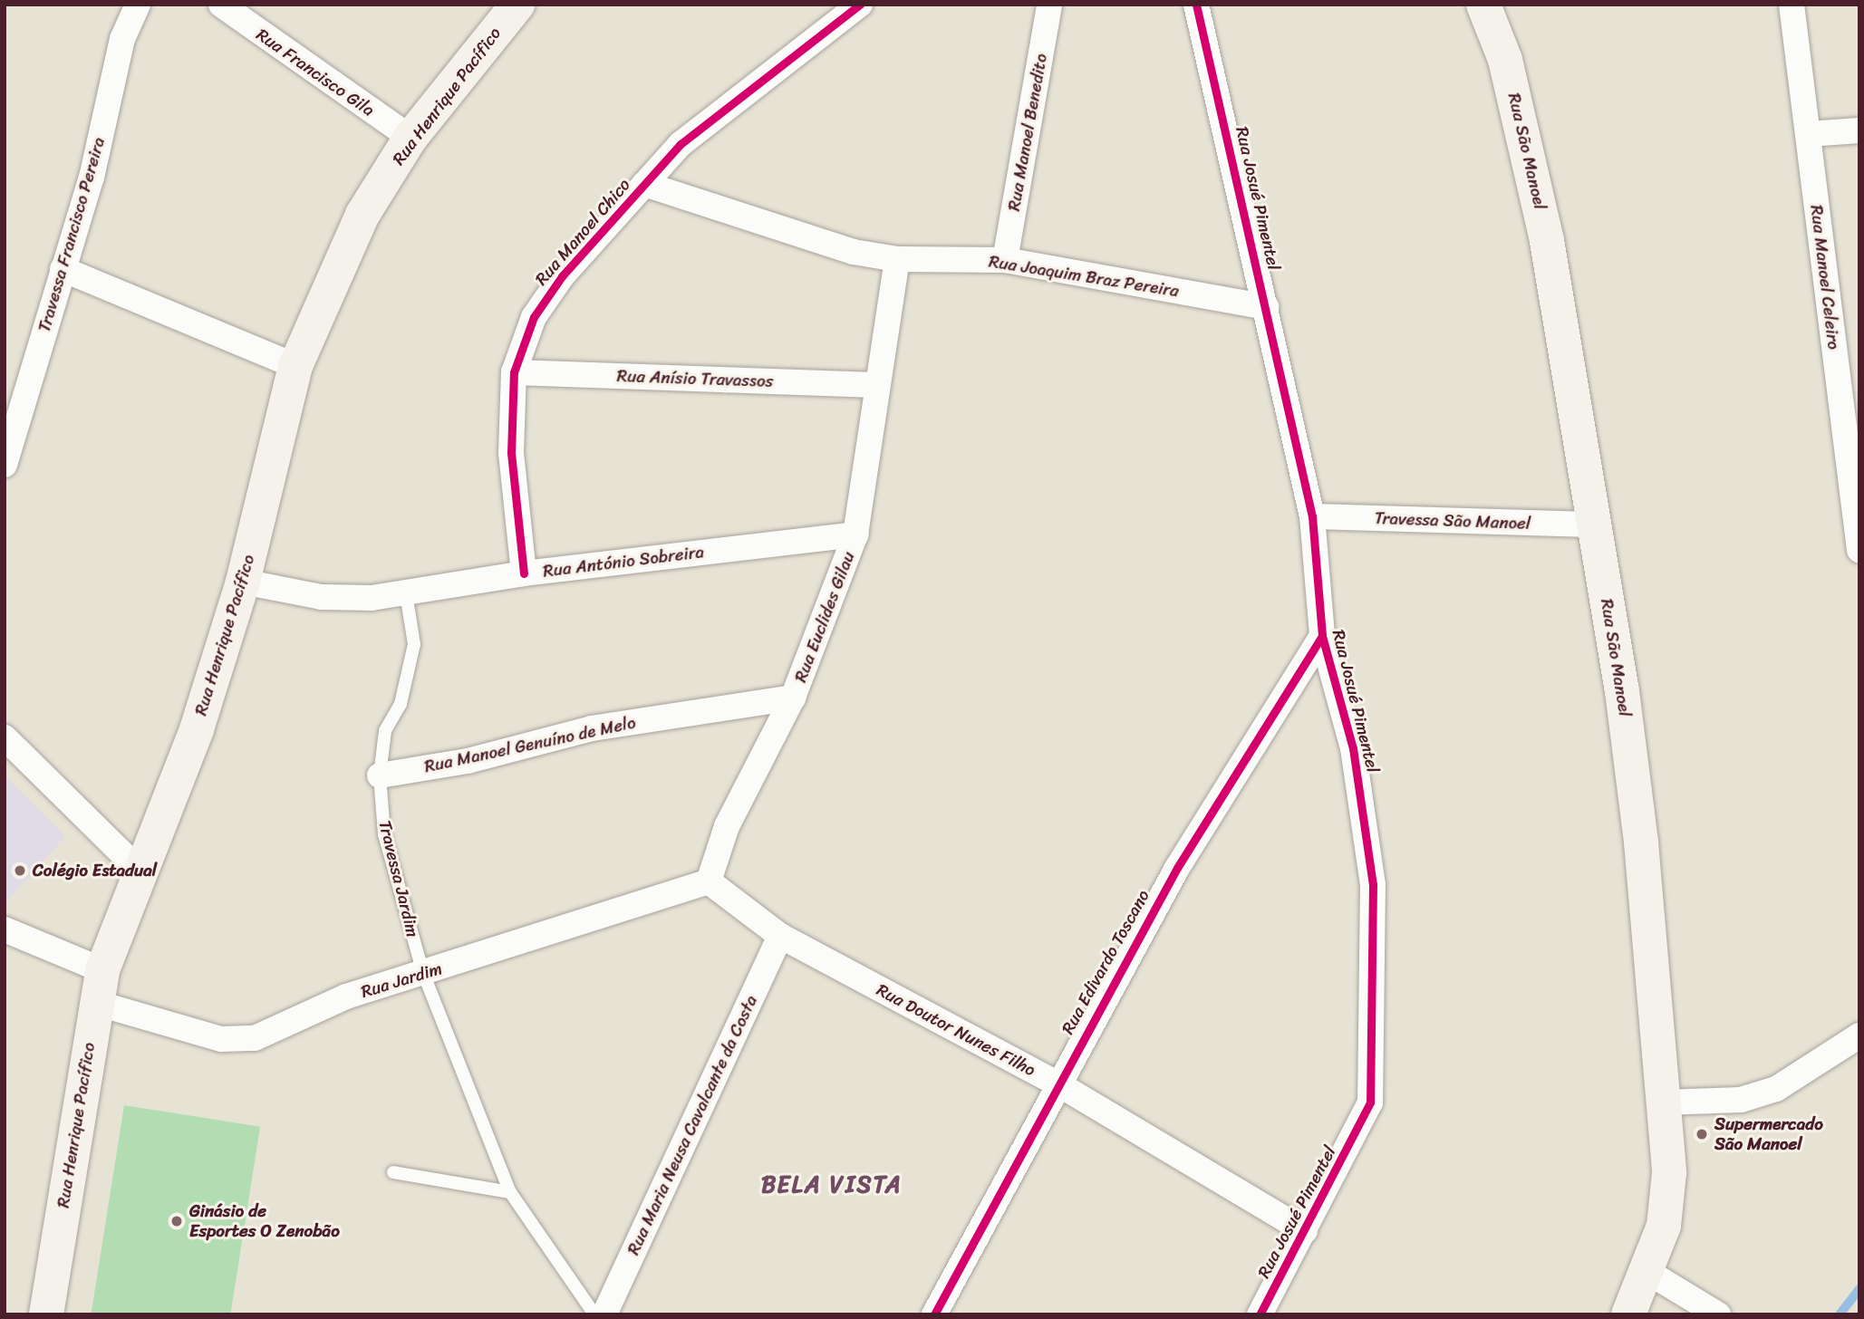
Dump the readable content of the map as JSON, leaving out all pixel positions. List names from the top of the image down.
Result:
{
  "streets": {
    "main road": ["Rua Henrique Pacífico", "Rua São Manoel"],
    "street": [
      "Rua Francisco Gila",
      "Rua Manoel Benedito",
      "Rua Josué Pimentel",
      "Rua Manoel Chico",
      "Travessa Francisco Pereira",
      "Rua Joaquim Braz Pereira",
      "Rua Manoel Celeiro",
      "Rua Anísio Travassos",
      "Travessa São Manoel",
      "Rua António Sobreira",
      "Rua Euclides Gilau",
      "Rua Manoel Genuíno de Melo",
      "Rua Edivardo Toscano",
      "Rua Jardim",
      "Rua Doutor Nunes Filho",
      "Rua Maria Neusa Cavalcante da Costa"
    ],
    "lane": ["Travessa Jardim"]
  },
  "crossings": [
    ["Rua Francisco Gila", "Rua Henrique Pacífico"],
    ["Rua Henrique Pacífico", "Rua António Sobreira"],
    ["Rua Henrique Pacífico", "Rua Jardim"],
    ["Rua Manoel Benedito", "Rua Joaquim Braz Pereira"],
    ["Rua São Manoel", "Travessa São Manoel"],
    ["Rua Josué Pimentel", "Rua Joaquim Braz Pereira"],
    ["Rua Josué Pimentel", "Travessa São Manoel"],
    ["Rua Josué Pimentel", "Rua Edivardo Toscano"],
    ["Rua Josué Pimentel", "Rua Doutor Nunes Filho"],
    ["Rua Manoel Chico", "Rua Joaquim Braz Pereira"],
    ["Rua Manoel Chico", "Rua Anísio Travassos"],
    ["Rua Manoel Chico", "Rua António Sobreira"],
    ["Rua Joaquim Braz Pereira", "Rua Euclides Gilau"],
    ["Rua Anísio Travassos", "Rua Euclides Gilau"],
    ["Rua António Sobreira", "Rua Euclides Gilau"],
    ["Rua António Sobreira", "Travessa Jardim"],
    ["Rua Euclides Gilau", "Rua Manoel Genuíno de Melo"],
    ["Rua Euclides Gilau", "Rua Jardim"],
    ["Rua Euclides Gilau", "Rua Doutor Nunes Filho"],
    ["Rua Manoel Genuíno de Melo", "Travessa Jardim"],
    ["Travessa Jardim", "Rua Jardim"],
    ["Rua Edivardo Toscano", "Rua Doutor Nunes Filho"],
    ["Rua Jardim", "Rua Doutor Nunes Filho"],
    ["Rua Doutor Nunes Filho", "Rua Maria Neusa Cavalcante da Costa"]
  ],
  "districts": ["BELA VISTA"],
  "places": ["Colégio Estadual", "Supermercado São Manoel", "Ginásio de Esportes O Zenobão"]
}
